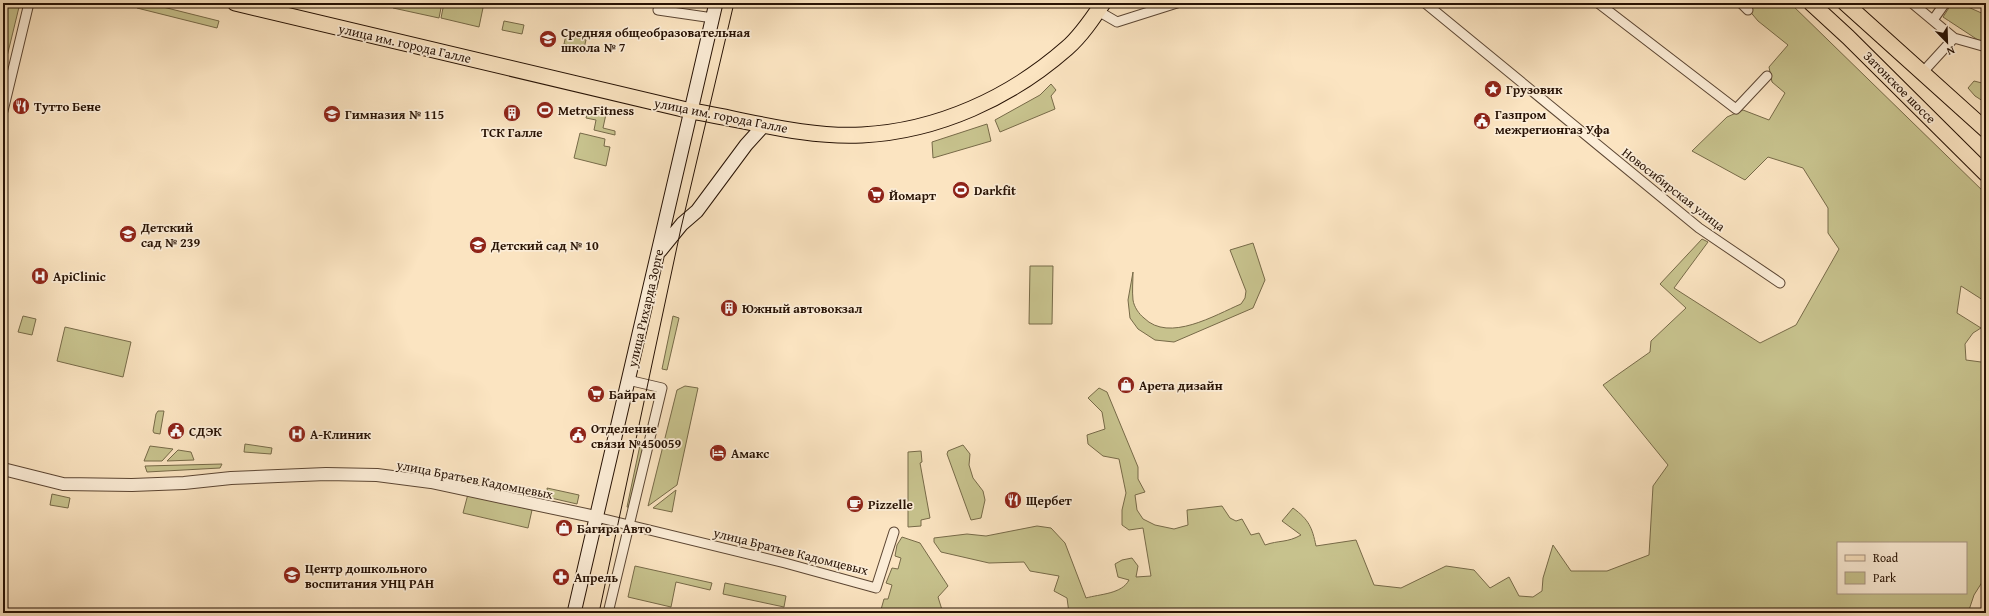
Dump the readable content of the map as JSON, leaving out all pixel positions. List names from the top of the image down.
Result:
{
  "streets": {
    "main road": ["улица им. города Галле", "Затонское шоссе", "улица Рихарда Зорге"],
    "street": ["Новосибирская улица", "улица Братьев Кадомцевых"]
  },
  "crossings": [
    ["улица им. города Галле", "улица Рихарда Зорге"],
    ["улица Рихарда Зорге", "улица Братьев Кадомцевых"]
  ],
  "places": {
    "school or university": [
      "Средняя общеобразовательная школа № 7",
      "Гимназия № 115",
      "Детский сад № 239",
      "Детский сад № 10",
      "Центр дошкольного воспитания УНЦ РАН"
    ],
    "place": ["Грузовик"],
    "restaurant": ["Тутто Бене", "Щербет"],
    "sports": ["MetroFitness", "Darkfit"],
    "building": ["ТСК Галле", "Южный автовокзал"],
    "public building": ["Газпром межрегионгаз Уфа", "СДЭК", "Отделение связи №450059"],
    "supermarket": ["Йомарт", "Байрам"],
    "hospital": ["ApiClinic", "А-Клиник"],
    "shop": ["Арета дизайн", "Багира Авто"],
    "hotel": ["Амакс"],
    "cafe": ["Pizzelle"],
    "pharmacy": ["Апрель"]
  },
  "legend": ["Road", "Park"],
  "north": "bottom right"
}
